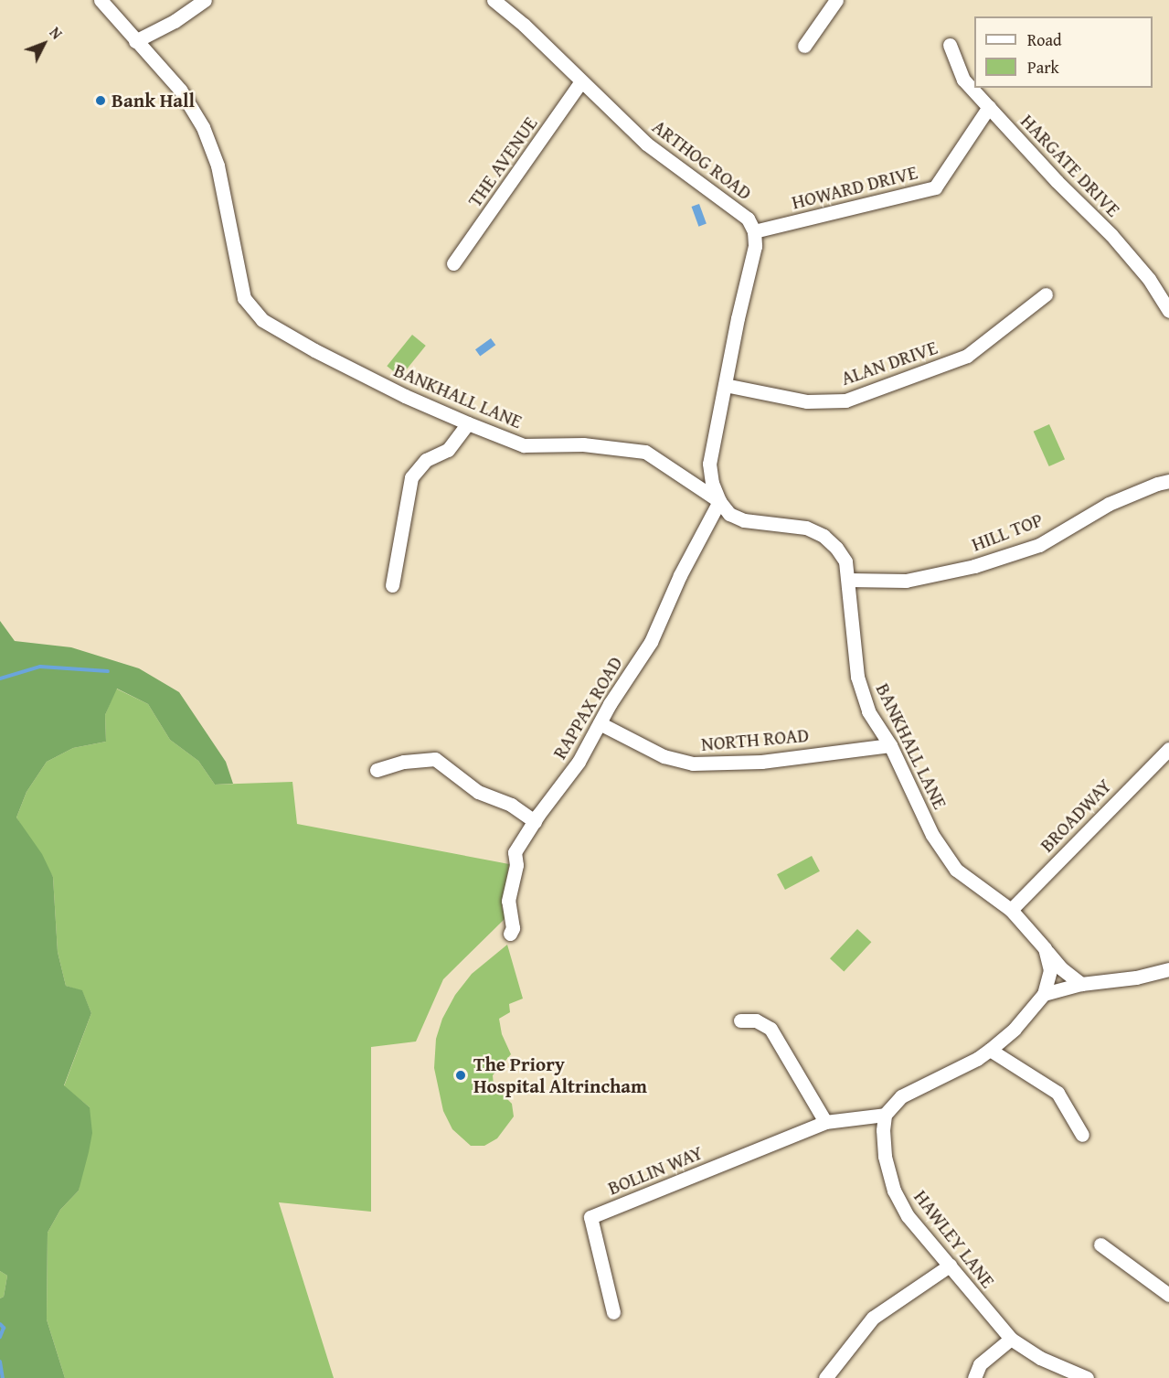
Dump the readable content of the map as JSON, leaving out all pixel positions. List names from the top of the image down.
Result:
{
  "streets": {
    "street": [
      "ARTHOG ROAD",
      "THE AVENUE",
      "HARGATE DRIVE",
      "HOWARD DRIVE",
      "ALAN DRIVE",
      "BANKHALL LANE",
      "HILL TOP",
      "RAPPAX ROAD",
      "NORTH ROAD",
      "BROADWAY",
      "BOLLIN WAY",
      "HAWLEY LANE"
    ]
  },
  "crossings": [
    ["ARTHOG ROAD", "THE AVENUE"],
    ["ARTHOG ROAD", "HOWARD DRIVE"],
    ["HARGATE DRIVE", "HOWARD DRIVE"],
    ["BANKHALL LANE", "HILL TOP"],
    ["BANKHALL LANE", "RAPPAX ROAD"],
    ["BANKHALL LANE", "NORTH ROAD"],
    ["BANKHALL LANE", "BROADWAY"],
    ["RAPPAX ROAD", "NORTH ROAD"],
    ["BOLLIN WAY", "HAWLEY LANE"]
  ],
  "places": ["Bank Hall", "The Priory Hospital Altrincham"],
  "legend": ["Road", "Park"],
  "north": "top right"
}
